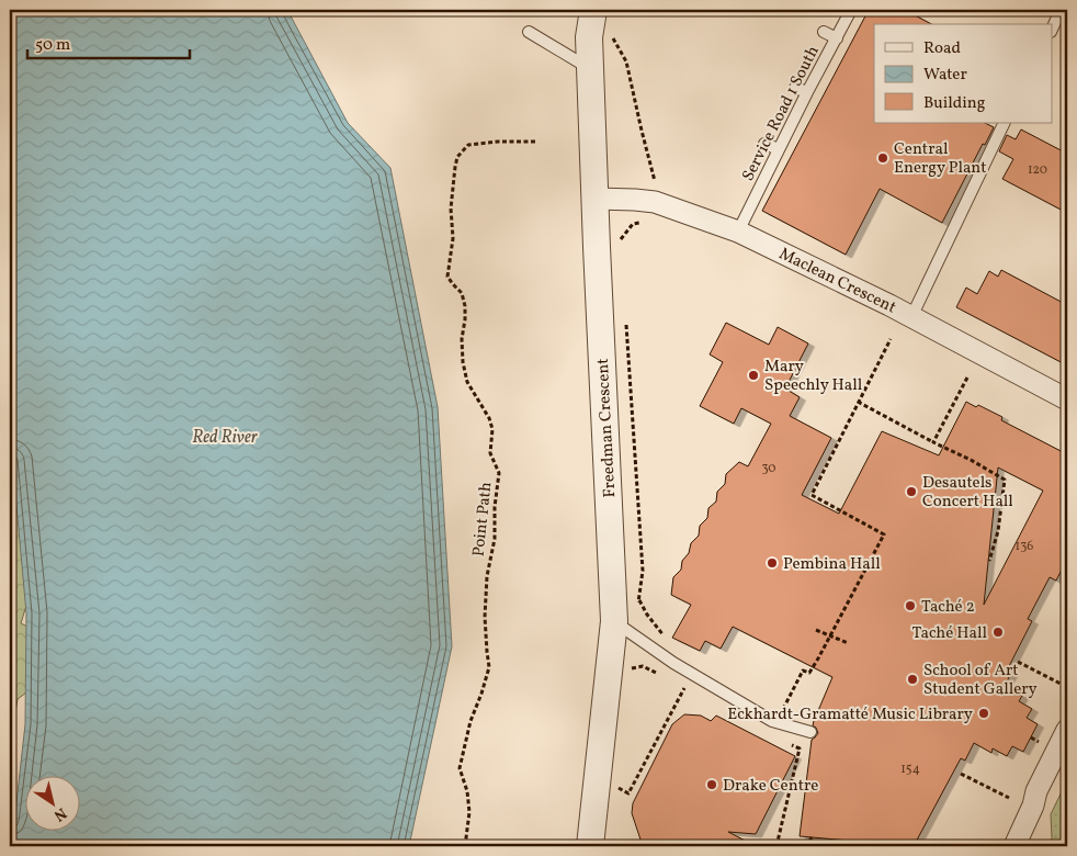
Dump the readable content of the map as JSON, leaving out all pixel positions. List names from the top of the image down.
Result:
{
  "streets": {
    "street": ["Maclean Crescent", "Freedman Crescent"],
    "lane": ["Service Road 1 South"],
    "path": ["Point Path"]
  },
  "crossings": [
    ["Service Road 1 South", "Maclean Crescent"],
    ["Maclean Crescent", "Freedman Crescent"]
  ],
  "water": ["Red River"],
  "places": [
    "Central Energy Plant",
    "Mary Speechly Hall",
    "Desautels Concert Hall",
    "Pembina Hall",
    "Taché 2",
    "Taché Hall",
    "School of Art Student Gallery",
    "Eckhardt-Gramatté Music Library",
    "Drake Centre"
  ],
  "house_numbers": [
    "120",
    "30",
    "136",
    "154"
  ],
  "legend": ["Road", "Water", "Building"],
  "scale_bar": "50 m",
  "north": "bottom right"
}
